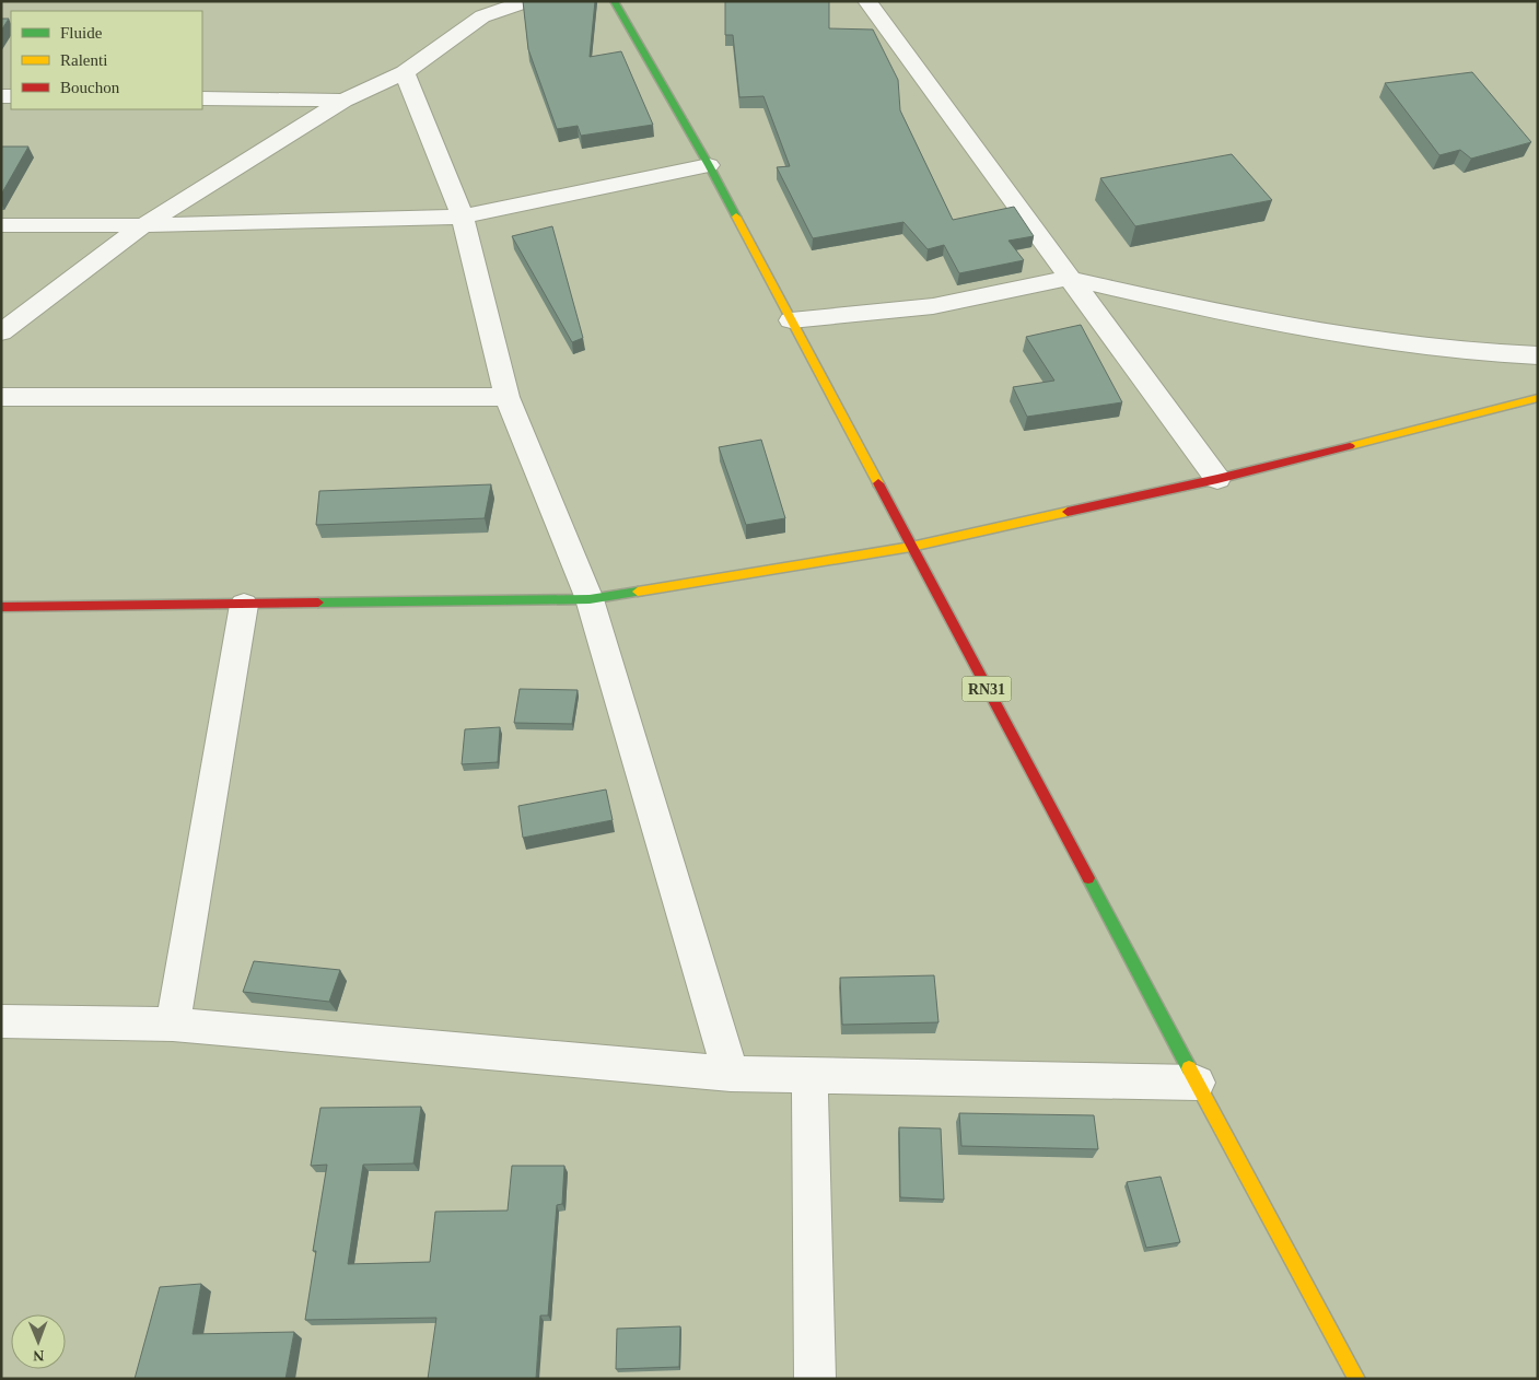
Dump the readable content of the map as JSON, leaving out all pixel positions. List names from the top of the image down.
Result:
{
  "streets": {
    "main road": ["RN31"]
  },
  "legend": ["Fluide", "Ralenti", "Bouchon"],
  "north": "bottom"
}
